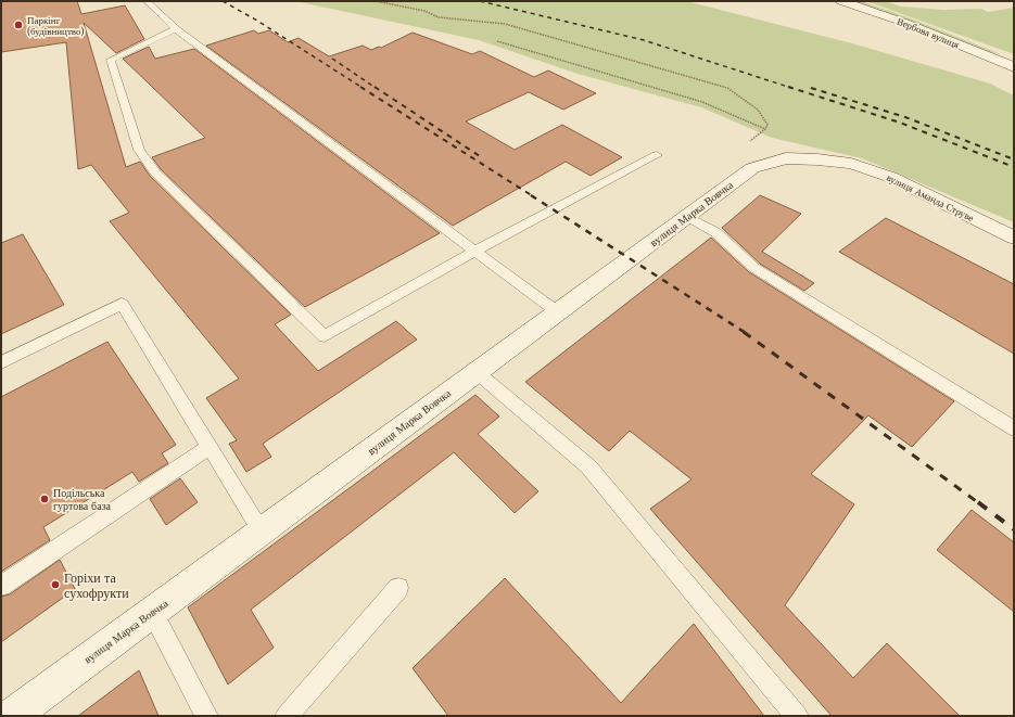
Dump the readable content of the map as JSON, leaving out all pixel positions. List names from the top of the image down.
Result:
{
  "streets": {
    "main road": ["Вербова вулиця", "вулиця Аманда Струве", "вулиця Марка Вовчка"]
  },
  "crossings": [
    ["вулиця Аманда Струве", "вулиця Марка Вовчка"]
  ],
  "places": ["Паркінг (будівництво)", "Подільська гуртова база", "Горіхи та сухофрукти"]
}
